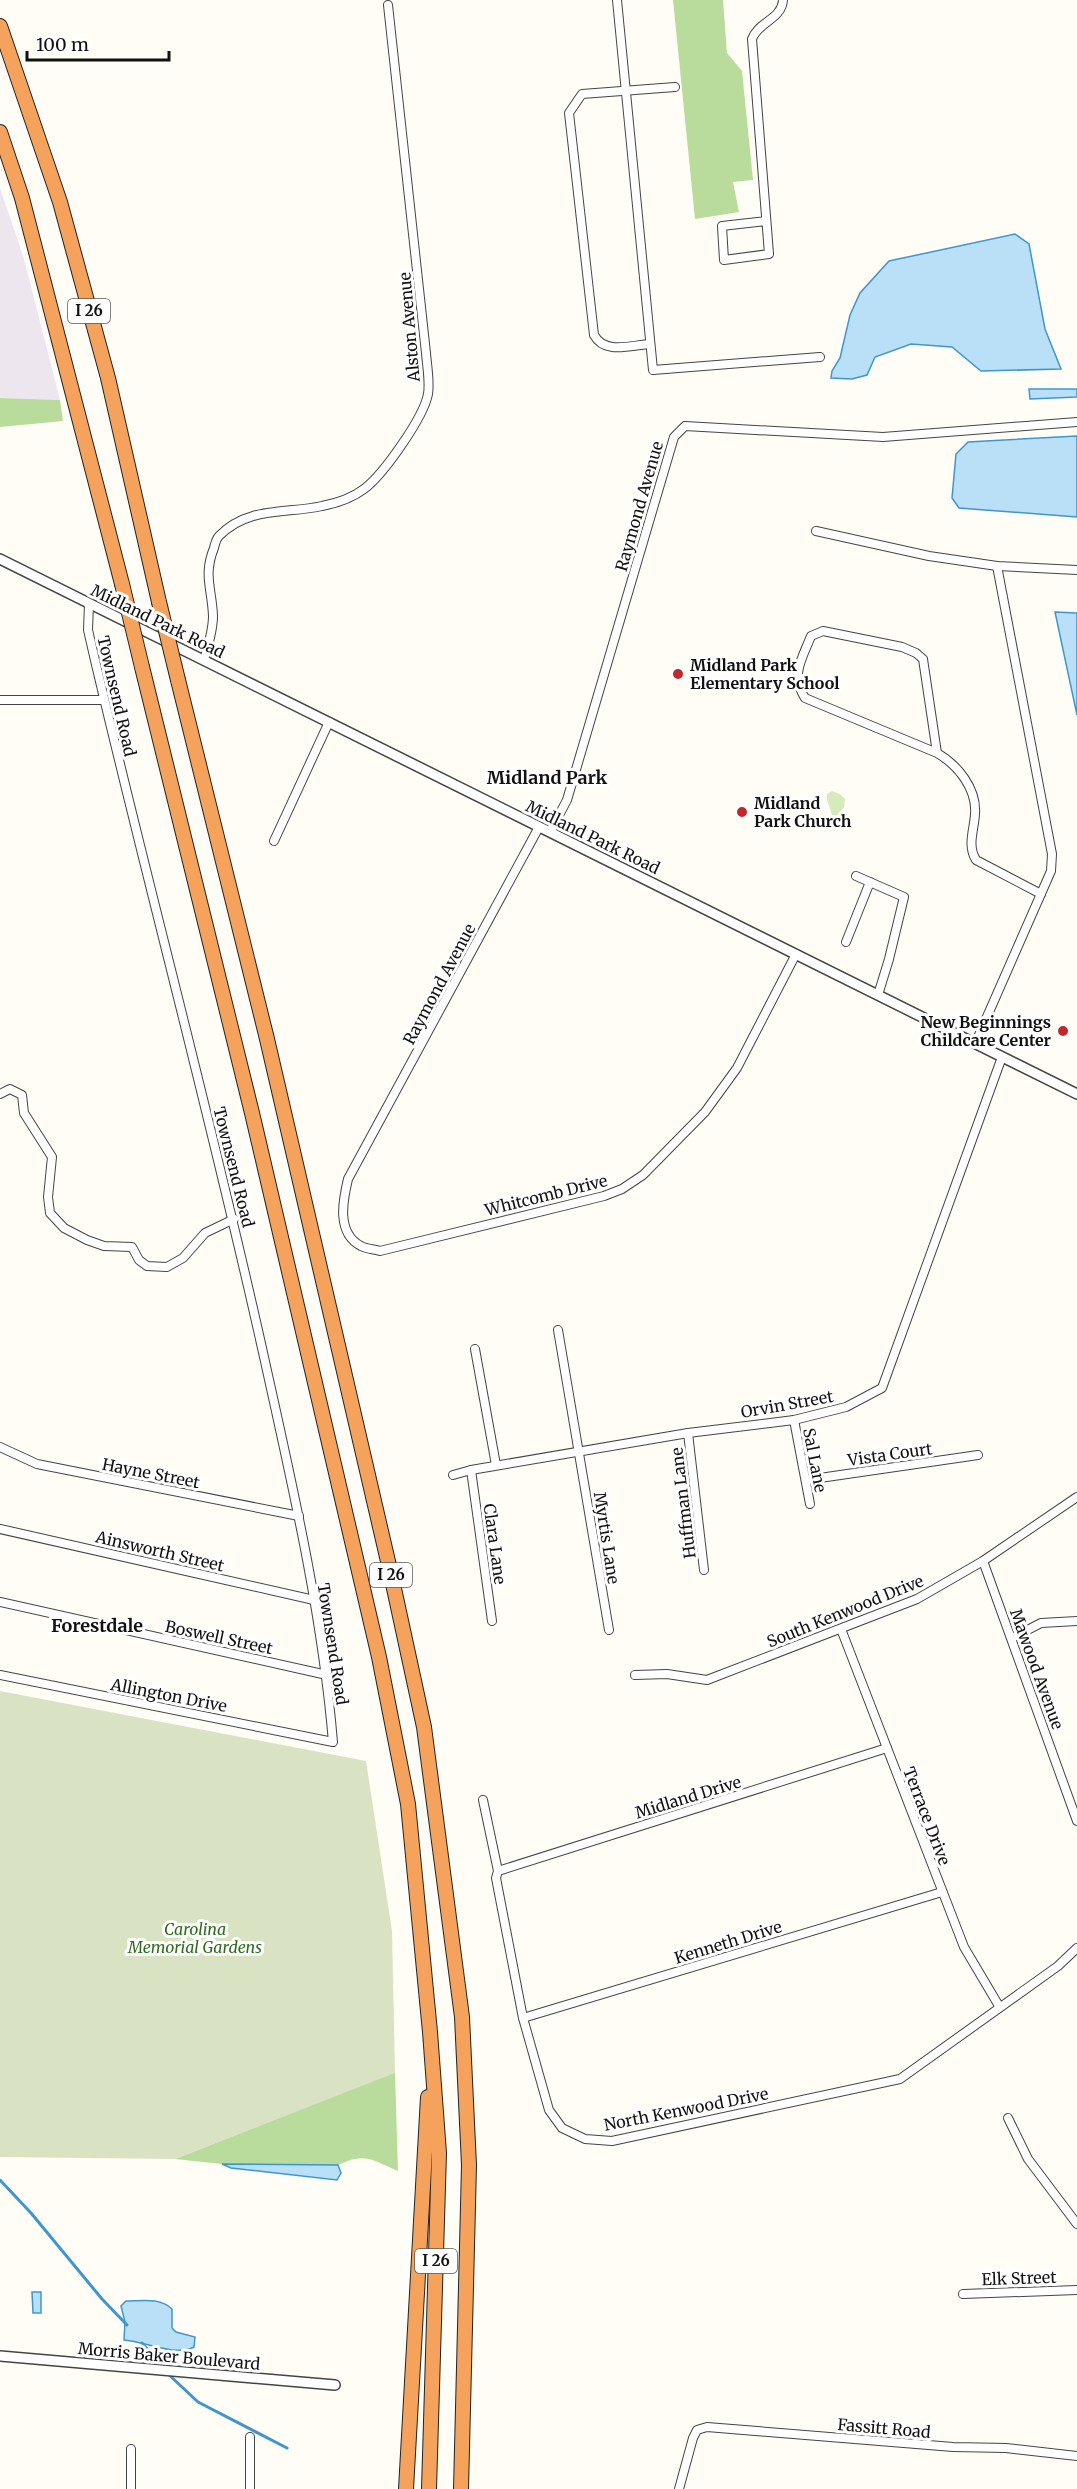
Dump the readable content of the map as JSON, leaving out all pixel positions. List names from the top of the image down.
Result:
{
  "streets": {
    "highway": ["I 26"],
    "street": [
      "Alston Avenue",
      "Raymond Avenue",
      "Midland Park Road",
      "Townsend Road",
      "Whitcomb Drive",
      "Orvin Street",
      "Vista Court",
      "Sal Lane",
      "Hayne Street",
      "Huffman Lane",
      "Myrtis Lane",
      "Clara Lane",
      "Ainsworth Street",
      "South Kenwood Drive",
      "Boswell Street",
      "Mawood Avenue",
      "Allington Drive",
      "Midland Drive",
      "Terrace Drive",
      "Kenneth Drive",
      "North Kenwood Drive",
      "Elk Street",
      "Morris Baker Boulevard",
      "Fassitt Road"
    ]
  },
  "crossings": [
    ["Alston Avenue", "Midland Park Road"],
    ["Raymond Avenue", "Midland Park Road"],
    ["Raymond Avenue", "Whitcomb Drive"],
    ["Midland Park Road", "Townsend Road"],
    ["Midland Park Road", "Whitcomb Drive"],
    ["Midland Park Road", "Orvin Street"],
    ["Townsend Road", "Hayne Street"],
    ["Townsend Road", "Ainsworth Street"],
    ["Townsend Road", "Boswell Street"],
    ["Townsend Road", "Allington Drive"],
    ["Orvin Street", "Sal Lane"],
    ["Orvin Street", "Huffman Lane"],
    ["Orvin Street", "Myrtis Lane"],
    ["Orvin Street", "Clara Lane"],
    ["Vista Court", "Sal Lane"],
    ["South Kenwood Drive", "Mawood Avenue"],
    ["South Kenwood Drive", "Terrace Drive"],
    ["Midland Drive", "Terrace Drive"],
    ["Midland Drive", "North Kenwood Drive"],
    ["Terrace Drive", "Kenneth Drive"],
    ["Terrace Drive", "North Kenwood Drive"],
    ["Kenneth Drive", "North Kenwood Drive"]
  ],
  "districts": ["Midland Park", "Forestdale"],
  "parks": ["Carolina Memorial Gardens"],
  "places": ["Midland Park Elementary School", "Midland Park Church", "New Beginnings Childcare Center"],
  "scale_bar": "100 m"
}
